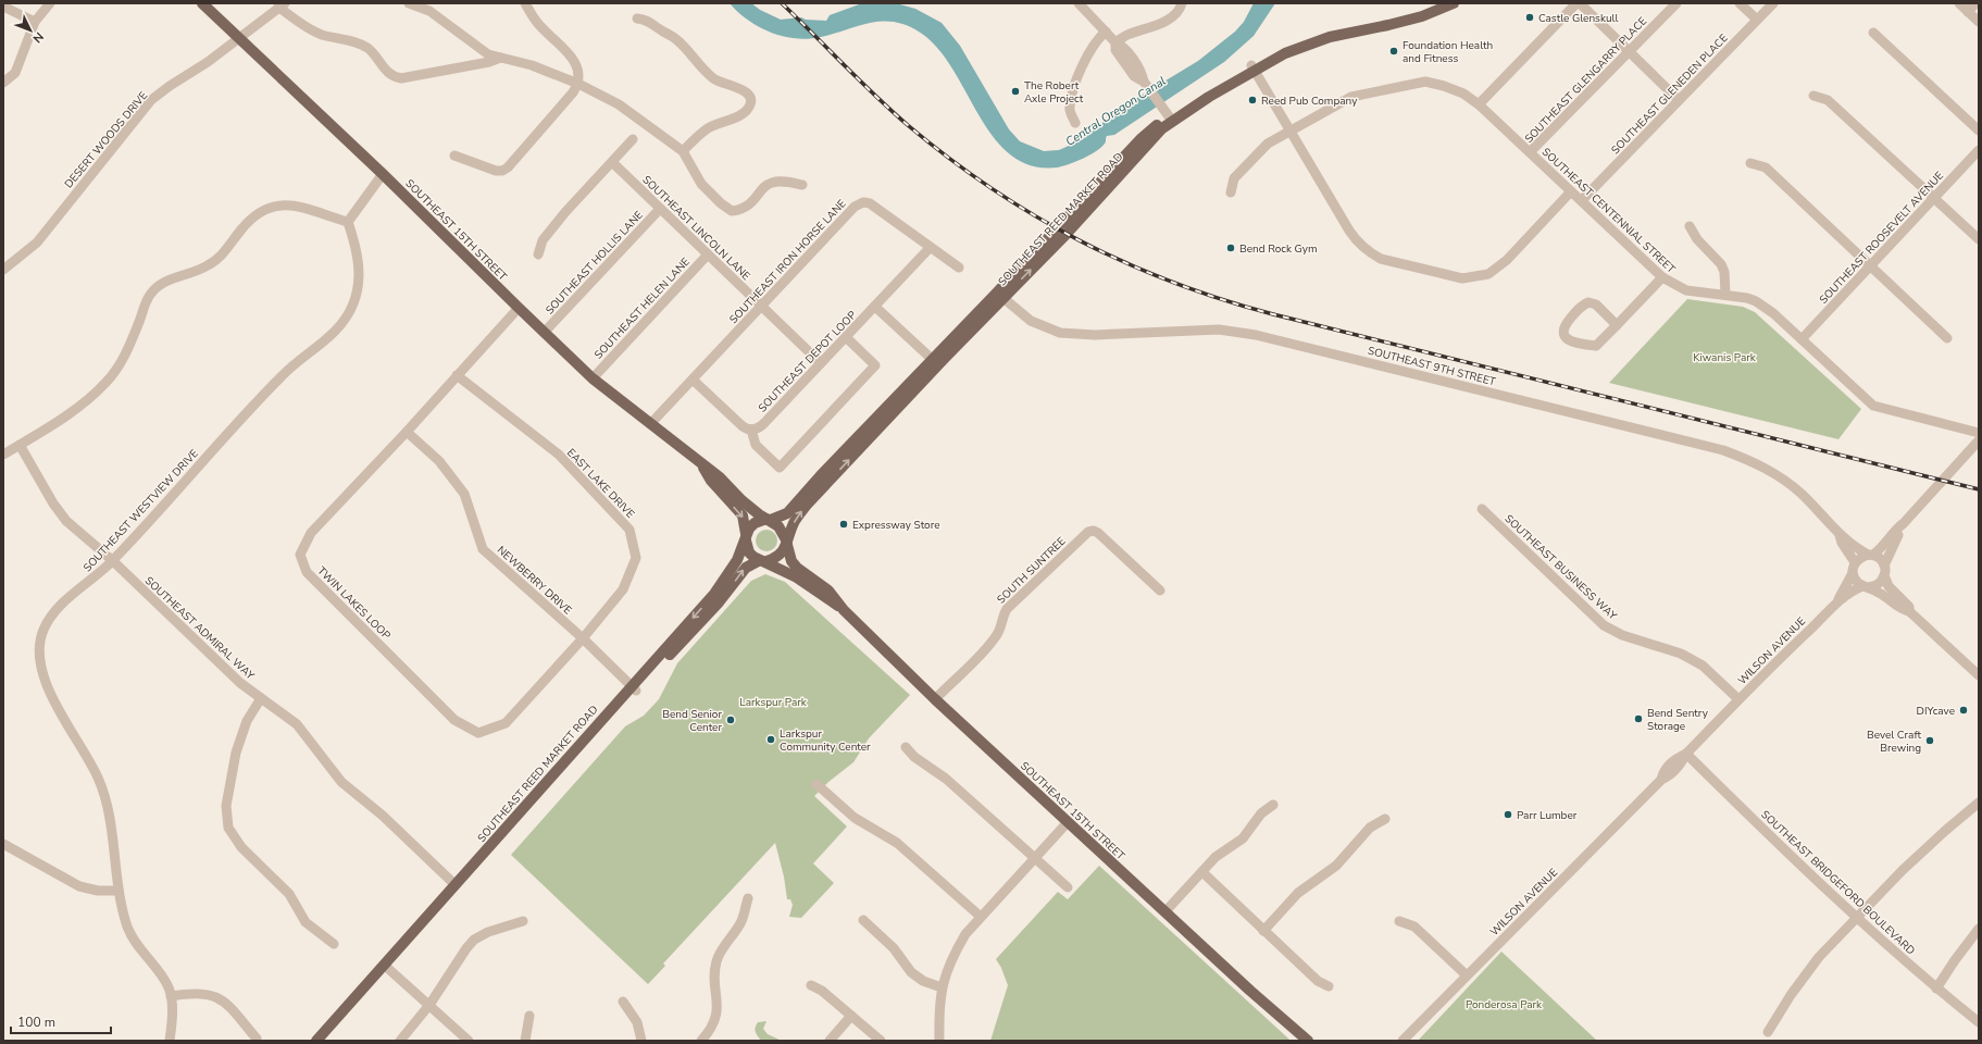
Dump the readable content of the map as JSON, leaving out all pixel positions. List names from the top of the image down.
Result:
{
  "streets": {
    "main road": ["SOUTHEAST REED MARKET ROAD", "SOUTHEAST 15TH STREET"],
    "street": [
      "SOUTHEAST GLENGARRY PLACE",
      "SOUTHEAST GLENEDEN PLACE",
      "DESERT WOODS DRIVE",
      "SOUTHEAST CENTENNIAL STREET",
      "SOUTHEAST LINCOLN LANE",
      "SOUTHEAST ROOSEVELT AVENUE",
      "SOUTHEAST IRON HORSE LANE",
      "SOUTHEAST HOLLIS LANE",
      "SOUTHEAST HELEN LANE",
      "SOUTHEAST DEPOT LOOP",
      "SOUTHEAST 9TH STREET",
      "EAST LAKE DRIVE",
      "SOUTHEAST WESTVIEW DRIVE",
      "SOUTHEAST BUSINESS WAY",
      "SOUTH SUNTREE",
      "NEWBERRY DRIVE",
      "TWIN LAKES LOOP",
      "SOUTHEAST ADMIRAL WAY",
      "WILSON AVENUE",
      "SOUTHEAST BRIDGEFORD BOULEVARD"
    ]
  },
  "crossings": [
    ["SOUTHEAST GLENGARRY PLACE", "SOUTHEAST CENTENNIAL STREET"],
    ["SOUTHEAST GLENEDEN PLACE", "SOUTHEAST CENTENNIAL STREET"],
    ["DESERT WOODS DRIVE", "SOUTHEAST 15TH STREET"],
    ["SOUTHEAST CENTENNIAL STREET", "SOUTHEAST ROOSEVELT AVENUE"],
    ["SOUTHEAST REED MARKET ROAD", "SOUTHEAST 15TH STREET"],
    ["SOUTHEAST REED MARKET ROAD", "SOUTHEAST 9TH STREET"],
    ["SOUTHEAST REED MARKET ROAD", "NEWBERRY DRIVE"],
    ["SOUTHEAST REED MARKET ROAD", "SOUTHEAST ADMIRAL WAY"],
    ["SOUTHEAST LINCOLN LANE", "SOUTHEAST IRON HORSE LANE"],
    ["SOUTHEAST LINCOLN LANE", "SOUTHEAST HOLLIS LANE"],
    ["SOUTHEAST LINCOLN LANE", "SOUTHEAST HELEN LANE"],
    ["SOUTHEAST LINCOLN LANE", "SOUTHEAST DEPOT LOOP"],
    ["SOUTHEAST 15TH STREET", "SOUTHEAST IRON HORSE LANE"],
    ["SOUTHEAST 15TH STREET", "SOUTHEAST HOLLIS LANE"],
    ["SOUTHEAST 15TH STREET", "SOUTHEAST HELEN LANE"],
    ["SOUTHEAST 15TH STREET", "SOUTH SUNTREE"],
    ["SOUTHEAST 15TH STREET", "TWIN LAKES LOOP"],
    ["SOUTHEAST IRON HORSE LANE", "SOUTHEAST DEPOT LOOP"],
    ["SOUTHEAST 9TH STREET", "WILSON AVENUE"],
    ["EAST LAKE DRIVE", "NEWBERRY DRIVE"],
    ["EAST LAKE DRIVE", "TWIN LAKES LOOP"],
    ["SOUTHEAST WESTVIEW DRIVE", "SOUTHEAST ADMIRAL WAY"],
    ["SOUTHEAST BUSINESS WAY", "WILSON AVENUE"],
    ["NEWBERRY DRIVE", "TWIN LAKES LOOP"],
    ["WILSON AVENUE", "SOUTHEAST BRIDGEFORD BOULEVARD"]
  ],
  "water": ["Central Oregon Canal"],
  "parks": ["Kiwanis Park", "Larkspur Park", "Ponderosa Park"],
  "places": [
    "Castle Glenskull",
    "Foundation Health and Fitness",
    "The Robert Axle Project",
    "Reed Pub Company",
    "Bend Rock Gym",
    "Expressway Store",
    "DIYcave",
    "Bend Sentry Storage",
    "Bend Senior Center",
    "Larkspur Community Center",
    "Bevel Craft Brewing",
    "Parr Lumber"
  ],
  "scale_bar": "100 m",
  "north": "bottom right"
}
